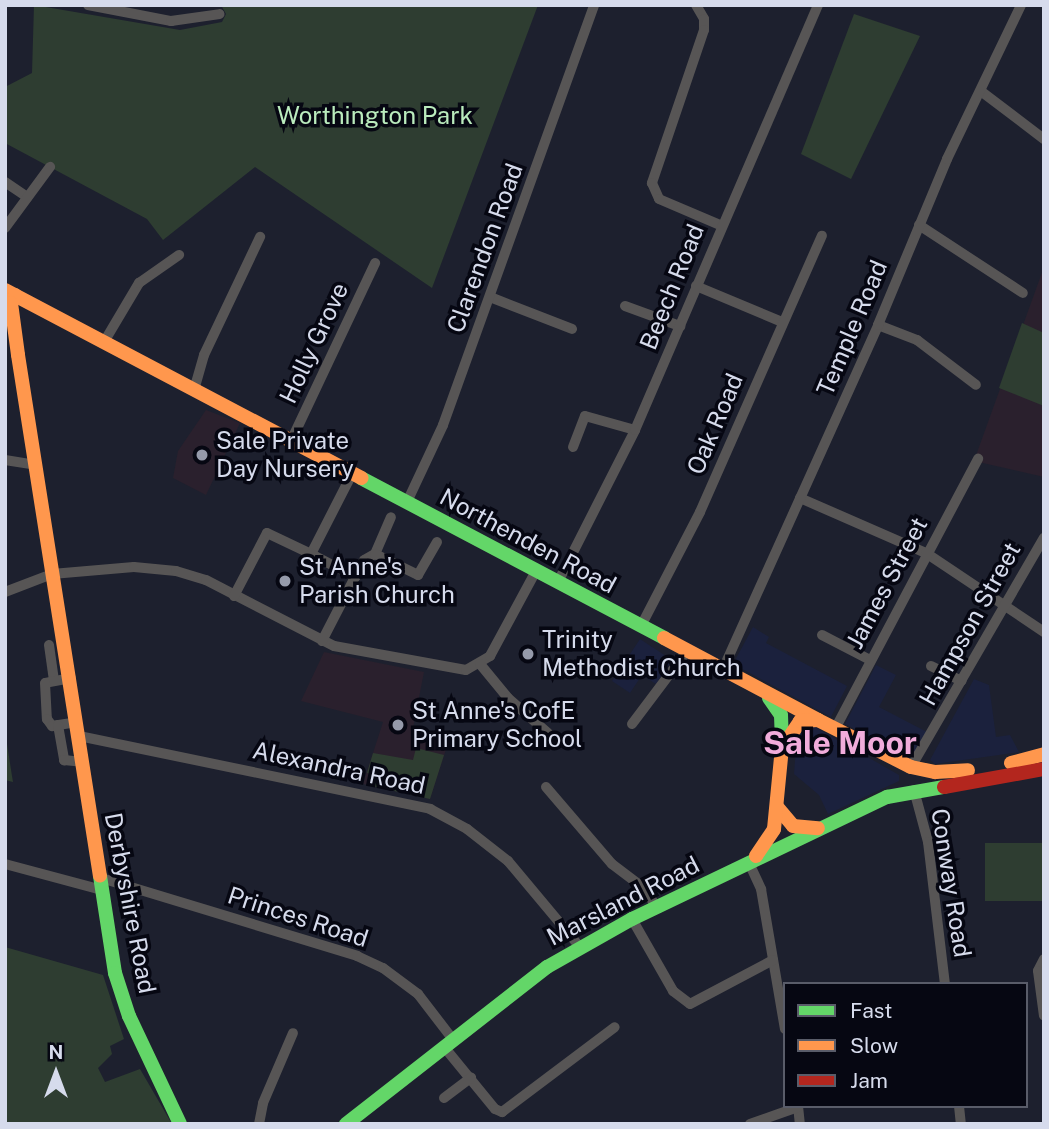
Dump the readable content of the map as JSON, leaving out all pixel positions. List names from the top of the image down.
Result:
{
  "streets": {
    "main road": ["Northenden Road", "Marsland Road", "Derbyshire Road"],
    "street": [
      "Clarendon Road",
      "Beech Road",
      "Temple Road",
      "Holly Grove",
      "Oak Road",
      "James Street",
      "Hampson Street",
      "Alexandra Road",
      "Conway Road",
      "Princes Road"
    ]
  },
  "crossings": [
    ["Clarendon Road", "Northenden Road"],
    ["Beech Road", "Northenden Road"],
    ["Temple Road", "Northenden Road"],
    ["Holly Grove", "Northenden Road"],
    ["Oak Road", "Northenden Road"],
    ["Northenden Road", "James Street"],
    ["Northenden Road", "Hampson Street"],
    ["Northenden Road", "Derbyshire Road"],
    ["Alexandra Road", "Marsland Road"],
    ["Alexandra Road", "Derbyshire Road"],
    ["Conway Road", "Marsland Road"],
    ["Marsland Road", "Princes Road"],
    ["Derbyshire Road", "Princes Road"]
  ],
  "districts": ["Sale Moor"],
  "parks": ["Worthington Park"],
  "places": [
    "Sale Private Day Nursery",
    "St Anne's Parish Church",
    "Trinity Methodist Church",
    "St Anne's CofE Primary School"
  ],
  "legend": ["Fast", "Slow", "Jam"],
  "north": "top"
}
